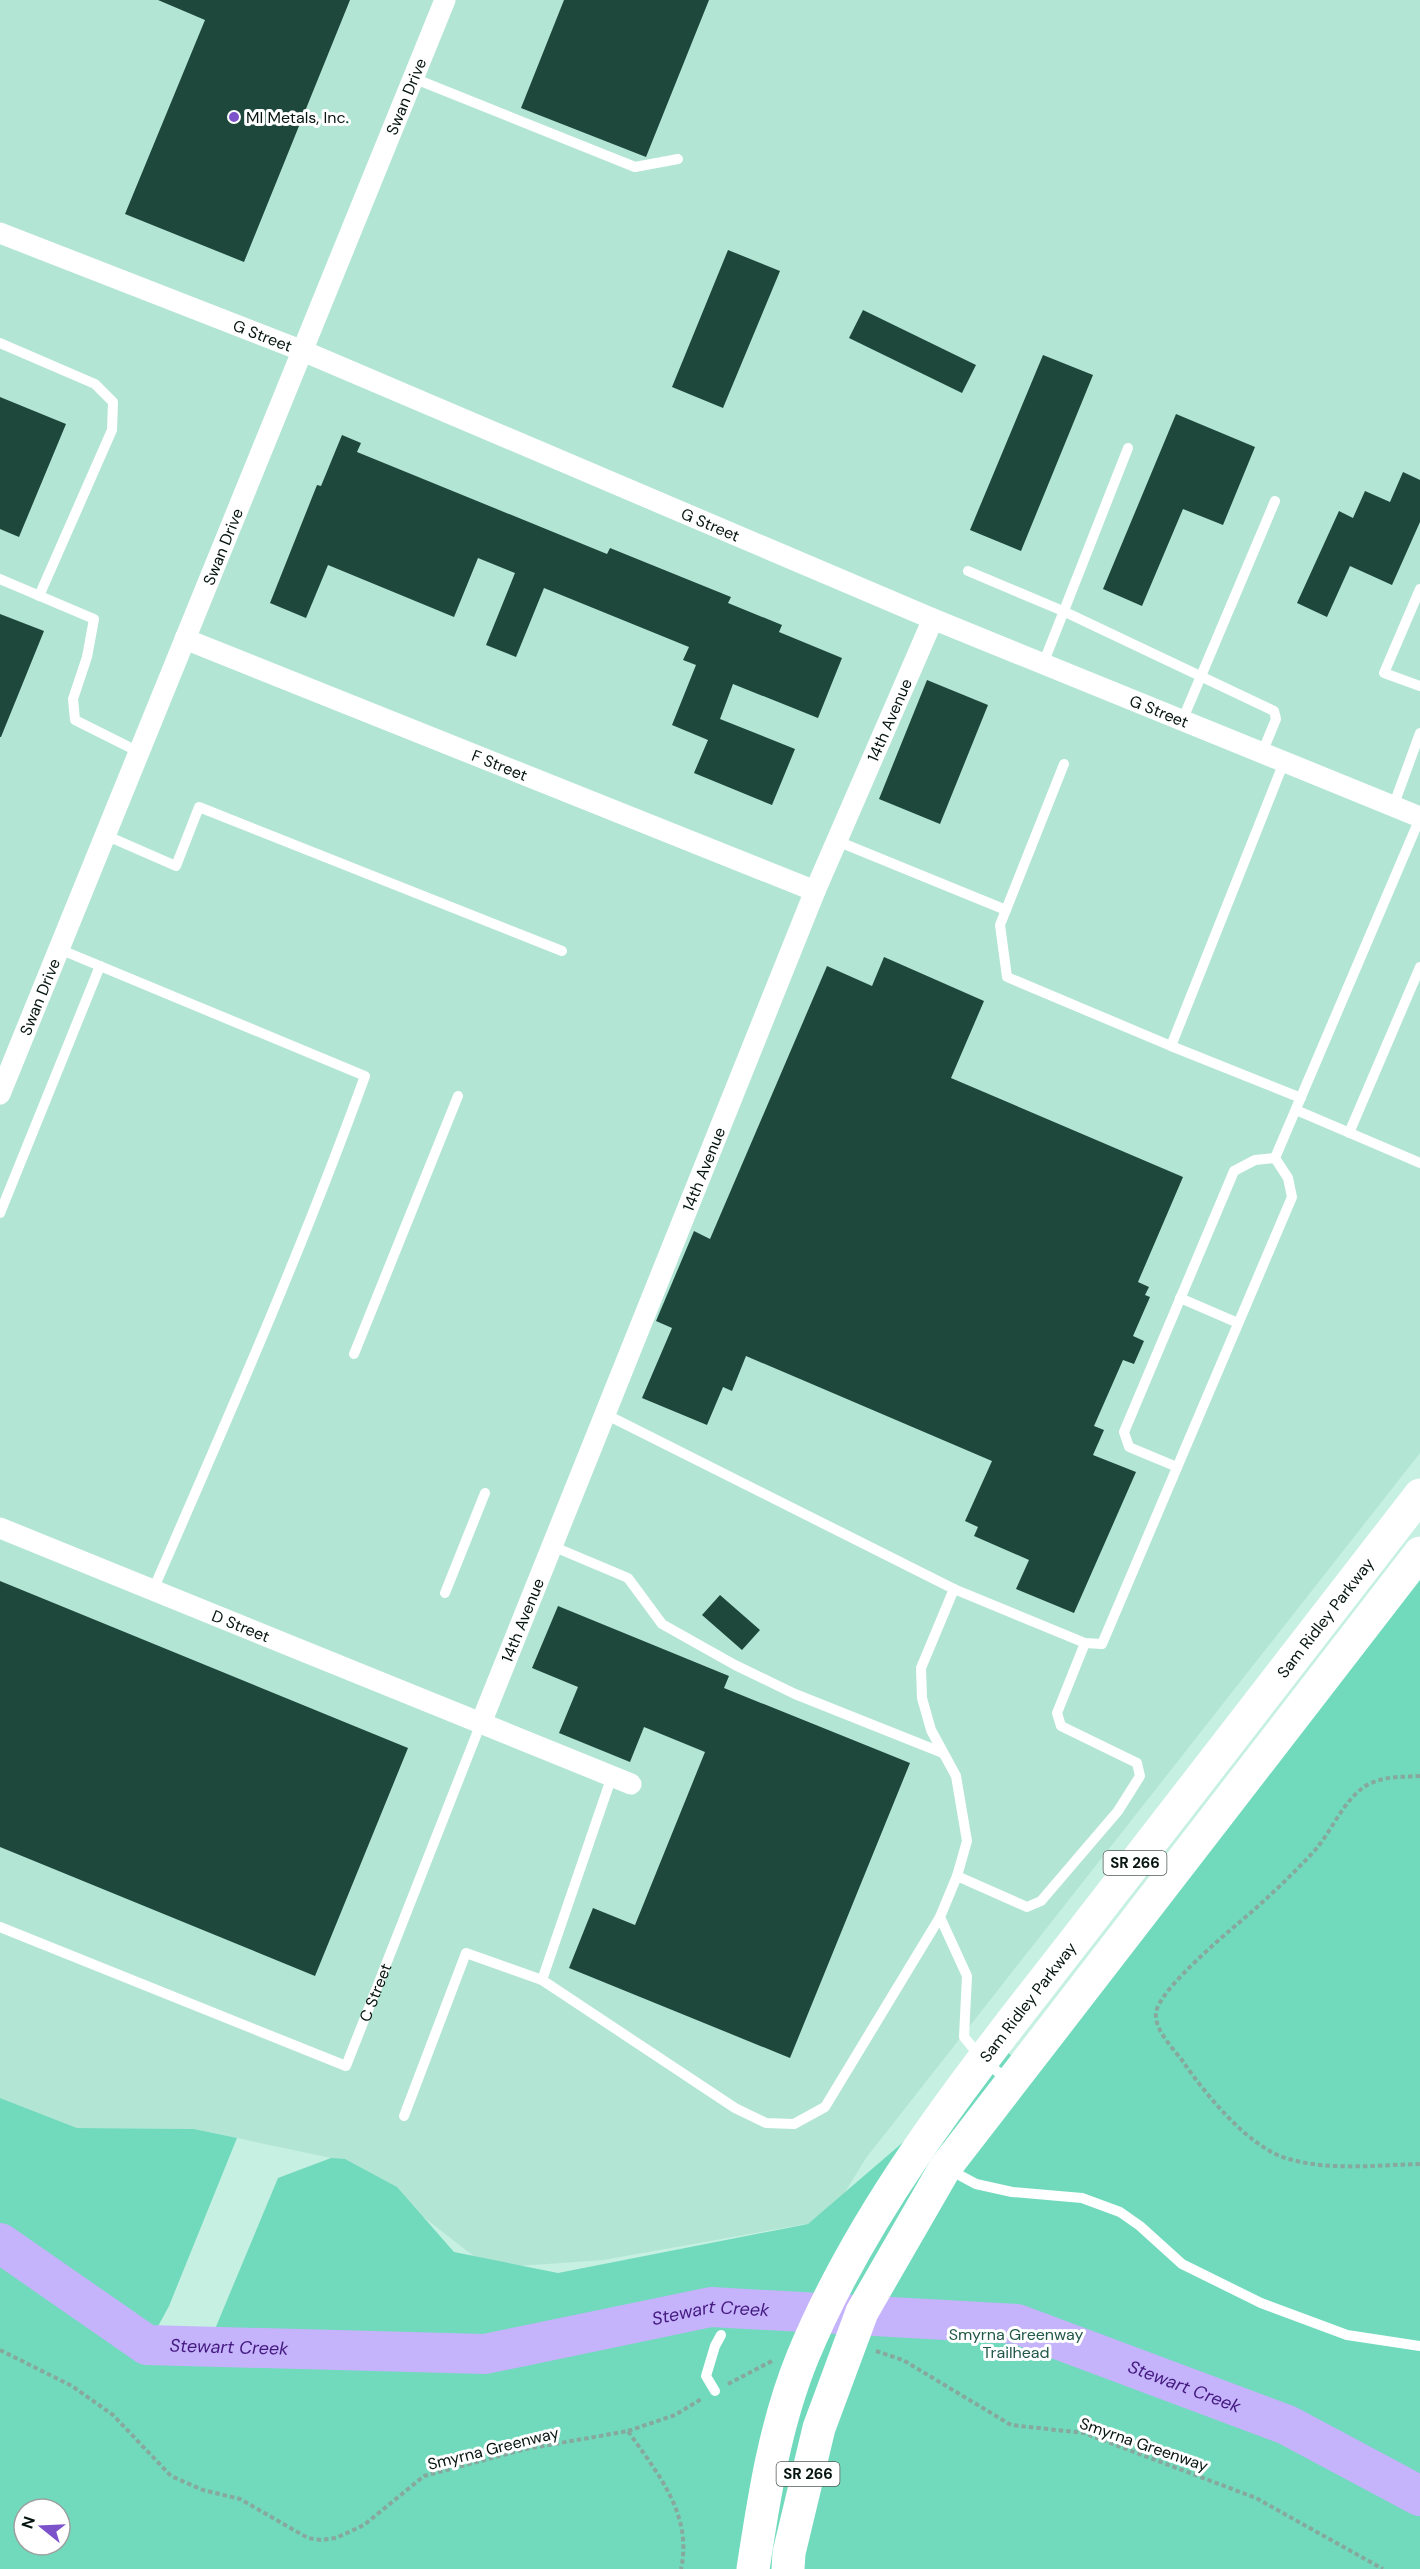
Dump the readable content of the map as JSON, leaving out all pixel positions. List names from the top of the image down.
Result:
{
  "streets": {
    "main road": ["Sam Ridley Parkway", "SR 266"],
    "street": [
      "Swan Drive",
      "G Street",
      "14th Avenue",
      "F Street",
      "D Street"
    ],
    "lane": ["C Street"],
    "path": ["Smyrna Greenway"]
  },
  "crossings": [
    ["Swan Drive", "G Street"],
    ["Swan Drive", "F Street"],
    ["G Street", "14th Avenue"],
    ["14th Avenue", "F Street"],
    ["14th Avenue", "D Street"],
    ["14th Avenue", "C Street"],
    ["D Street", "C Street"]
  ],
  "water": ["Stewart Creek"],
  "parks": ["Smyrna Greenway Trailhead"],
  "places": ["MI Metals, Inc."],
  "north": "left"
}
